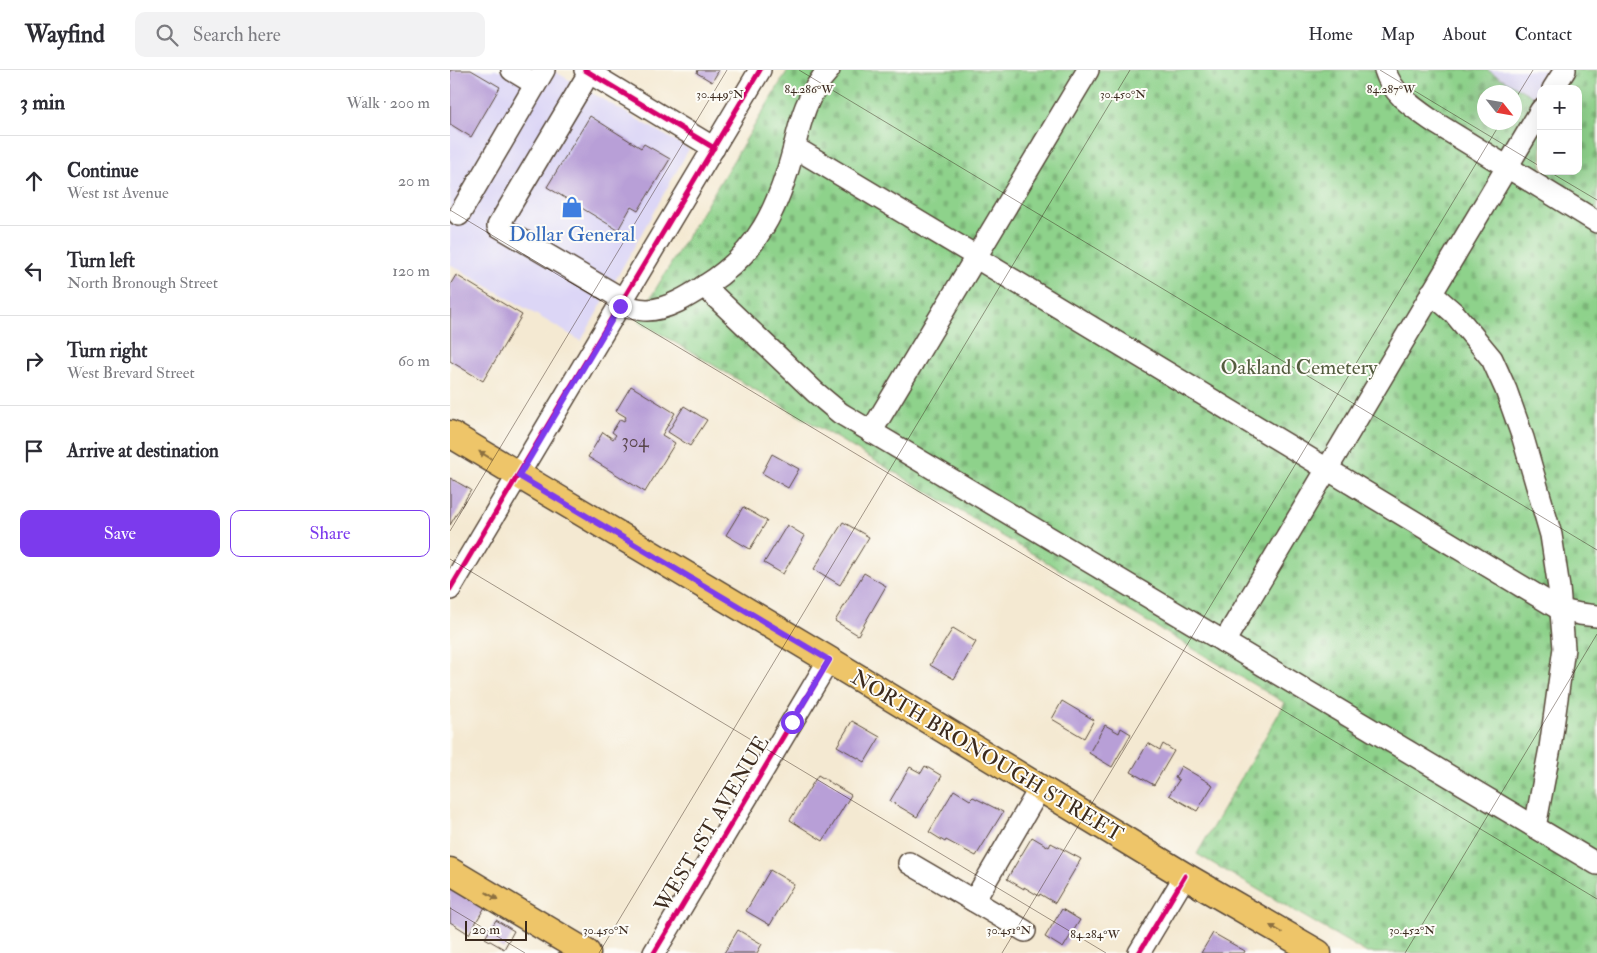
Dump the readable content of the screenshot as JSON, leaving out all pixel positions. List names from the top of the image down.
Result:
{
  "streets": {
    "main road": ["NORTH BRONOUGH STREET"],
    "street": ["WEST 1ST AVENUE"]
  },
  "crossings": [
    ["NORTH BRONOUGH STREET", "WEST 1ST AVENUE"]
  ],
  "parks": ["Oakland Cemetery"],
  "places": {
    "shop": ["Dollar General"]
  },
  "house_numbers": ["304"],
  "scale_bar": "20 m",
  "north": "bottom right",
  "page": {
    "header": "Wayfind",
    "search": "Search here",
    "nav": [
      "Home",
      "Map",
      "About",
      "Contact"
    ],
    "heading": ["3 min", "Walk · 200 m"],
    "map_buttons": ["+", "−"],
    "list": [
      ["Continue", "West 1st Avenue", "20 m"],
      ["Turn left", "North Bronough Street", "120 m"],
      ["Turn right", "West Brevard Street", "60 m"],
      "Arrive at destination"
    ],
    "buttons": ["Save", "Share"],
    "scale": "20 m"
  },
  "coordinates": [
    "84.286°W",
    "84.287°W",
    "30.449°N",
    "30.450°N",
    "30.451°N",
    "30.452°N",
    "84.284°W"
  ]
}
